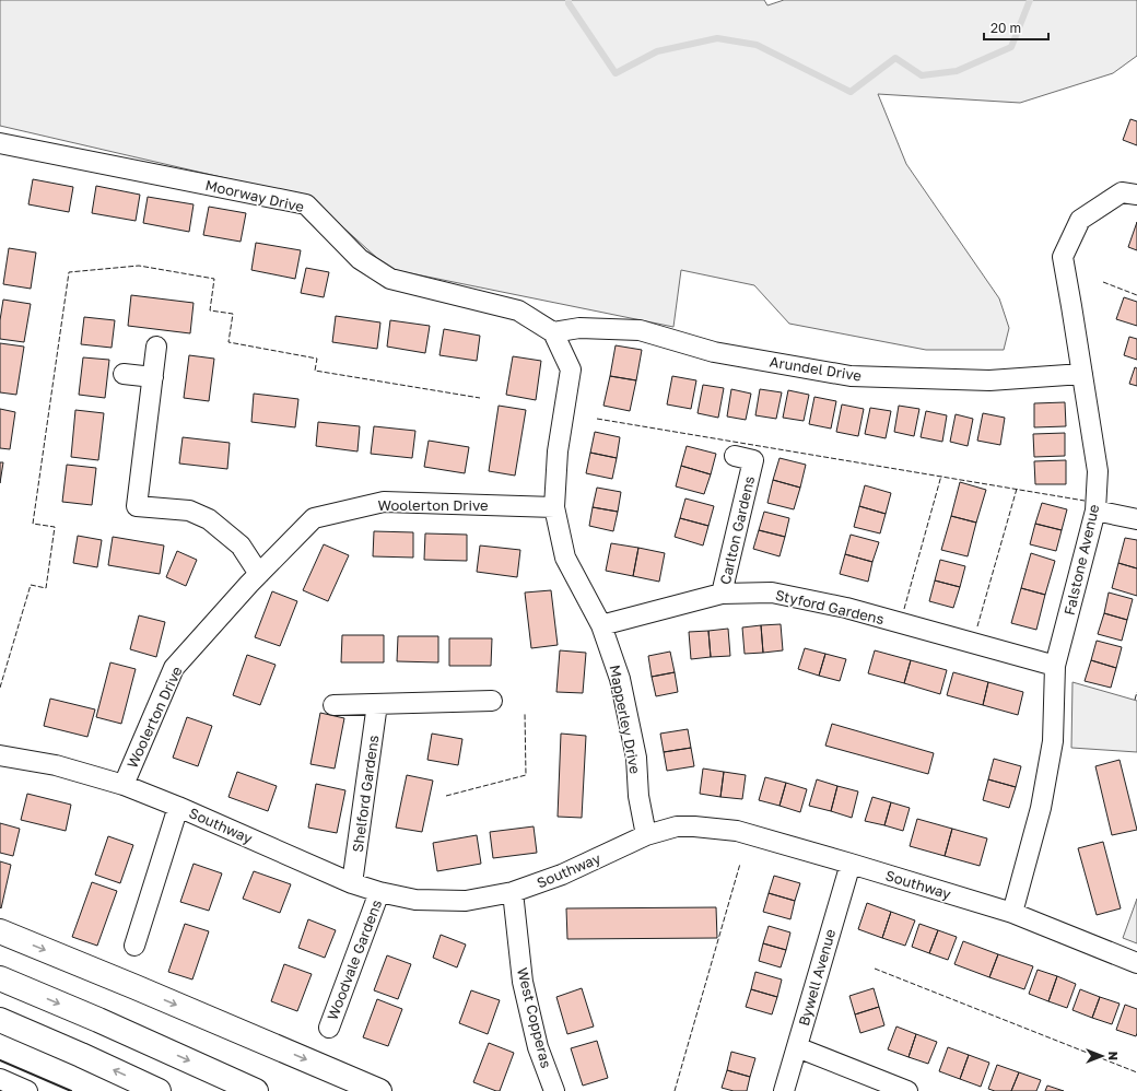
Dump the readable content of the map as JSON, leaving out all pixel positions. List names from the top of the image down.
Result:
{
  "streets": {
    "street": [
      "Moorway Drive",
      "Arundel Drive",
      "Woolerton Drive",
      "Carlton Gardens",
      "Falstone Avenue",
      "Styford Gardens",
      "Mapperley Drive",
      "Shelford Gardens",
      "Southway",
      "Woodvale Gardens",
      "Bywell Avenue",
      "West Copperas"
    ]
  },
  "crossings": [
    ["Moorway Drive", "Arundel Drive"],
    ["Moorway Drive", "Mapperley Drive"],
    ["Arundel Drive", "Falstone Avenue"],
    ["Arundel Drive", "Mapperley Drive"],
    ["Woolerton Drive", "Mapperley Drive"],
    ["Woolerton Drive", "Southway"],
    ["Carlton Gardens", "Styford Gardens"],
    ["Falstone Avenue", "Styford Gardens"],
    ["Falstone Avenue", "Southway"],
    ["Styford Gardens", "Mapperley Drive"],
    ["Mapperley Drive", "Southway"],
    ["Shelford Gardens", "Southway"],
    ["Southway", "Woodvale Gardens"],
    ["Southway", "Bywell Avenue"],
    ["Southway", "West Copperas"]
  ],
  "scale_bar": "20 m",
  "north": "right"
}
